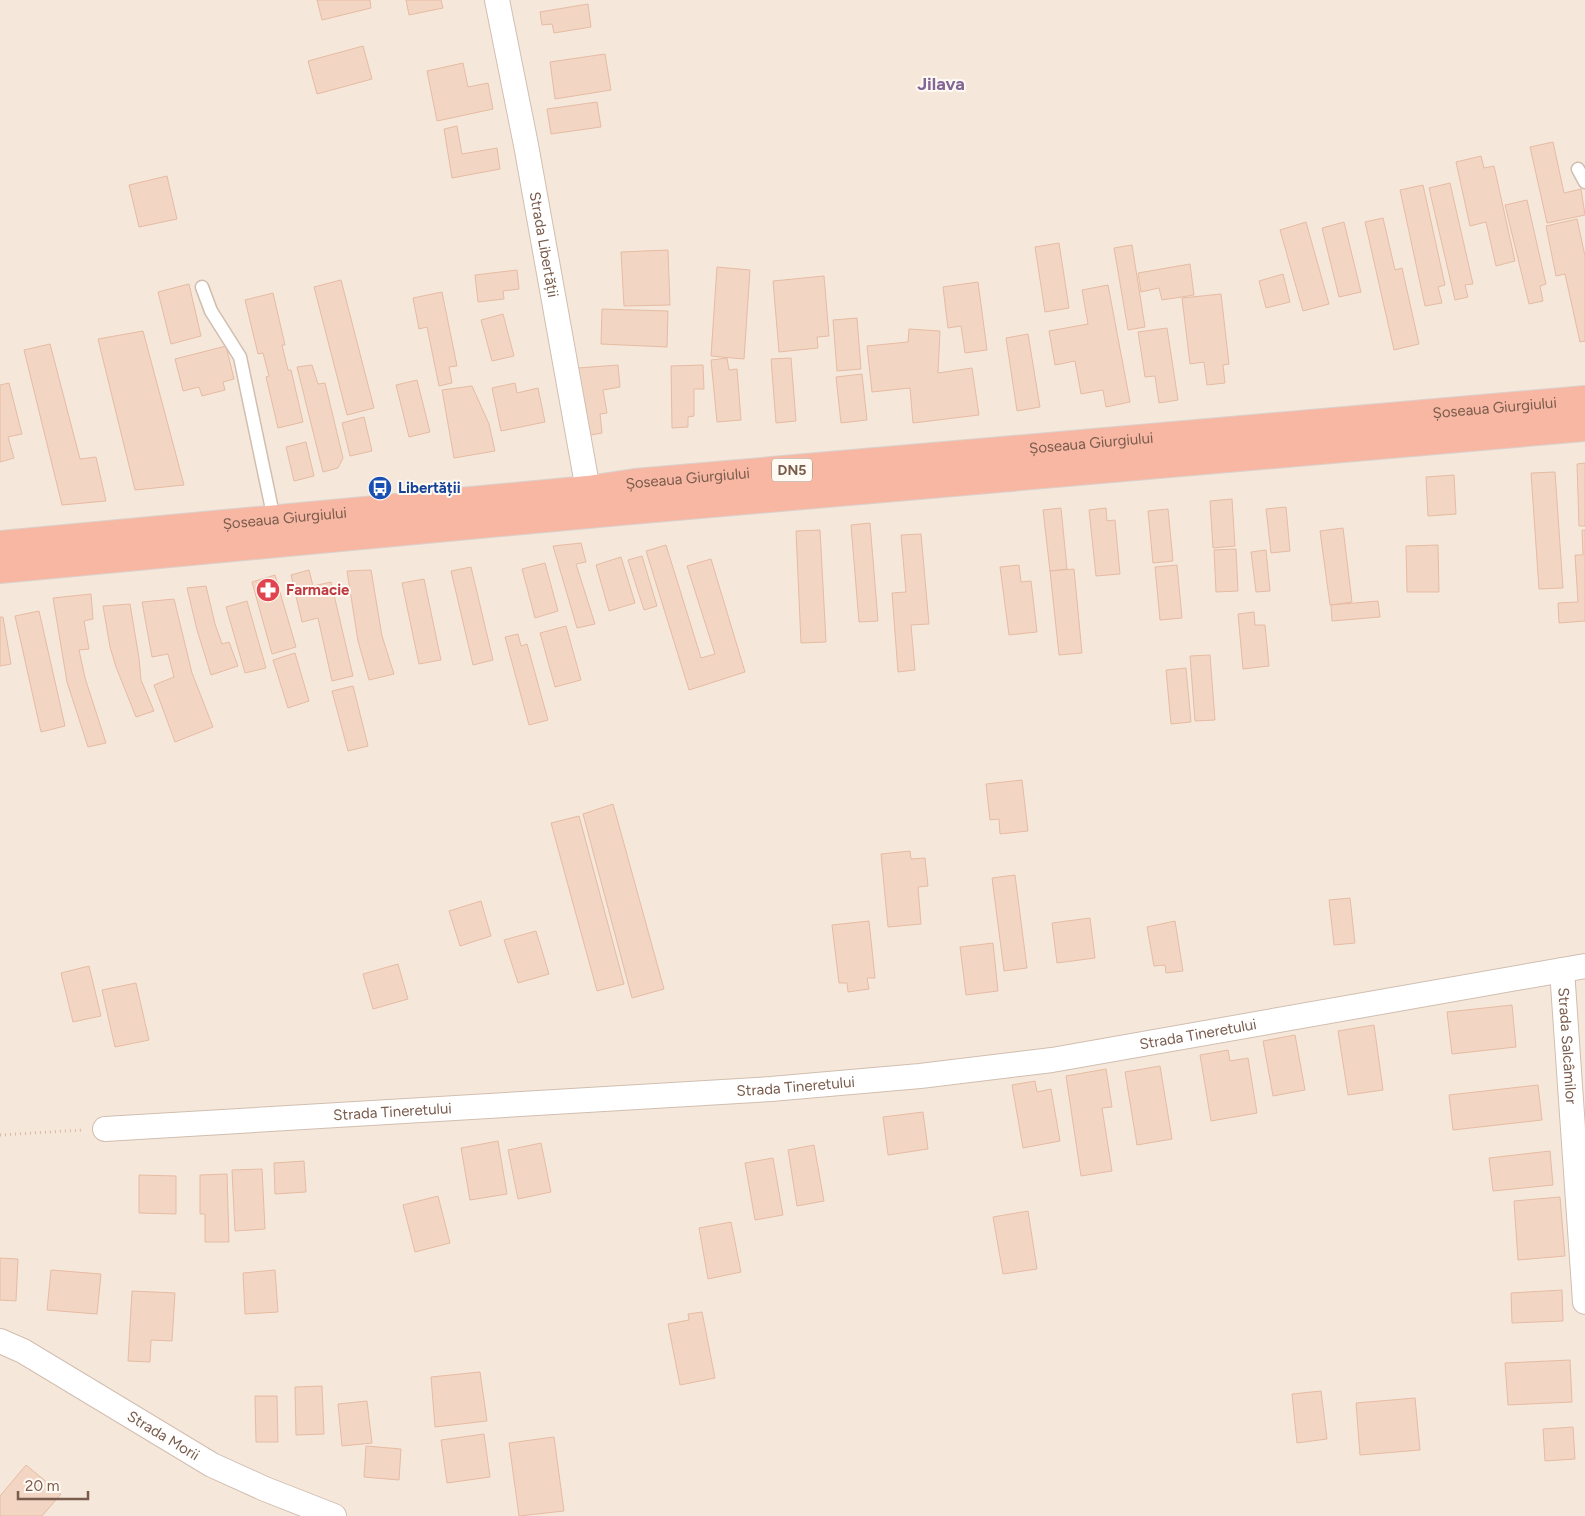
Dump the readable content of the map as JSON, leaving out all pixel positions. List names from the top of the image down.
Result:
{
  "streets": {
    "highway": ["Șoseaua Giurgiului", "DN5"],
    "street": [
      "Strada Libertății",
      "Strada Tineretului",
      "Strada Salcâmilor",
      "Strada Morii"
    ]
  },
  "crossings": [
    ["Strada Libertății", "Șoseaua Giurgiului"],
    ["Strada Tineretului", "Strada Salcâmilor"]
  ],
  "districts": ["Jilava"],
  "places": {
    "bus stop": ["Libertății"],
    "pharmacy": ["Farmacie"]
  },
  "scale_bar": "20 m"
}
